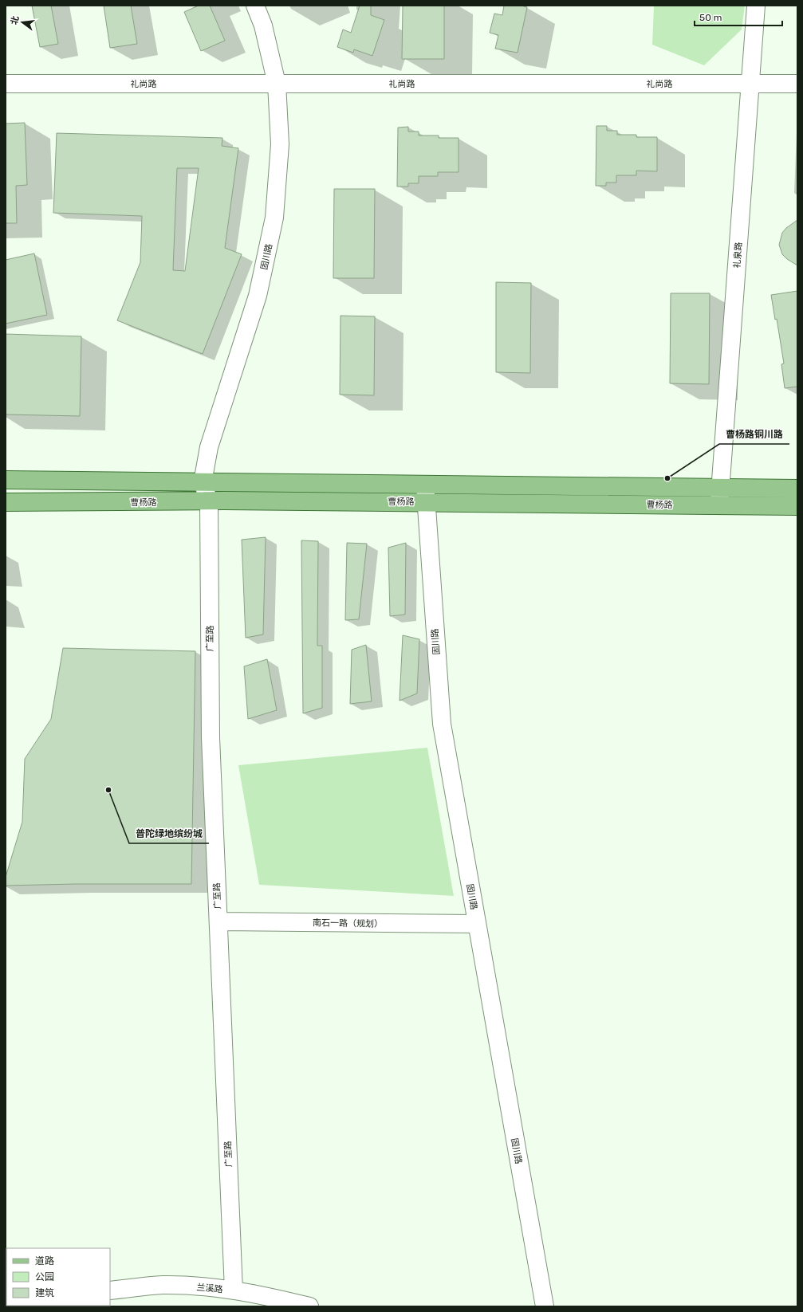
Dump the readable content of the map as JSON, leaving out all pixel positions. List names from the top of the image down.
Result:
{
  "streets": {
    "main road": ["曹杨路"],
    "street": [
      "礼尚路",
      "礼泉路",
      "固川路",
      "广至路",
      "南石一路（规划）",
      "兰溪路"
    ]
  },
  "crossings": [
    ["礼尚路", "礼泉路"],
    ["礼尚路", "固川路"],
    ["礼泉路", "曹杨路"],
    ["固川路", "曹杨路"],
    ["固川路", "广至路"],
    ["固川路", "南石一路（规划）"],
    ["曹杨路", "广至路"],
    ["广至路", "南石一路（规划）"],
    ["广至路", "兰溪路"]
  ],
  "places": ["曹杨路铜川路", "普陀绿地缤纷城"],
  "legend": ["道路", "公园", "建筑"],
  "scale_bar": "50 m",
  "north": "left"
}
